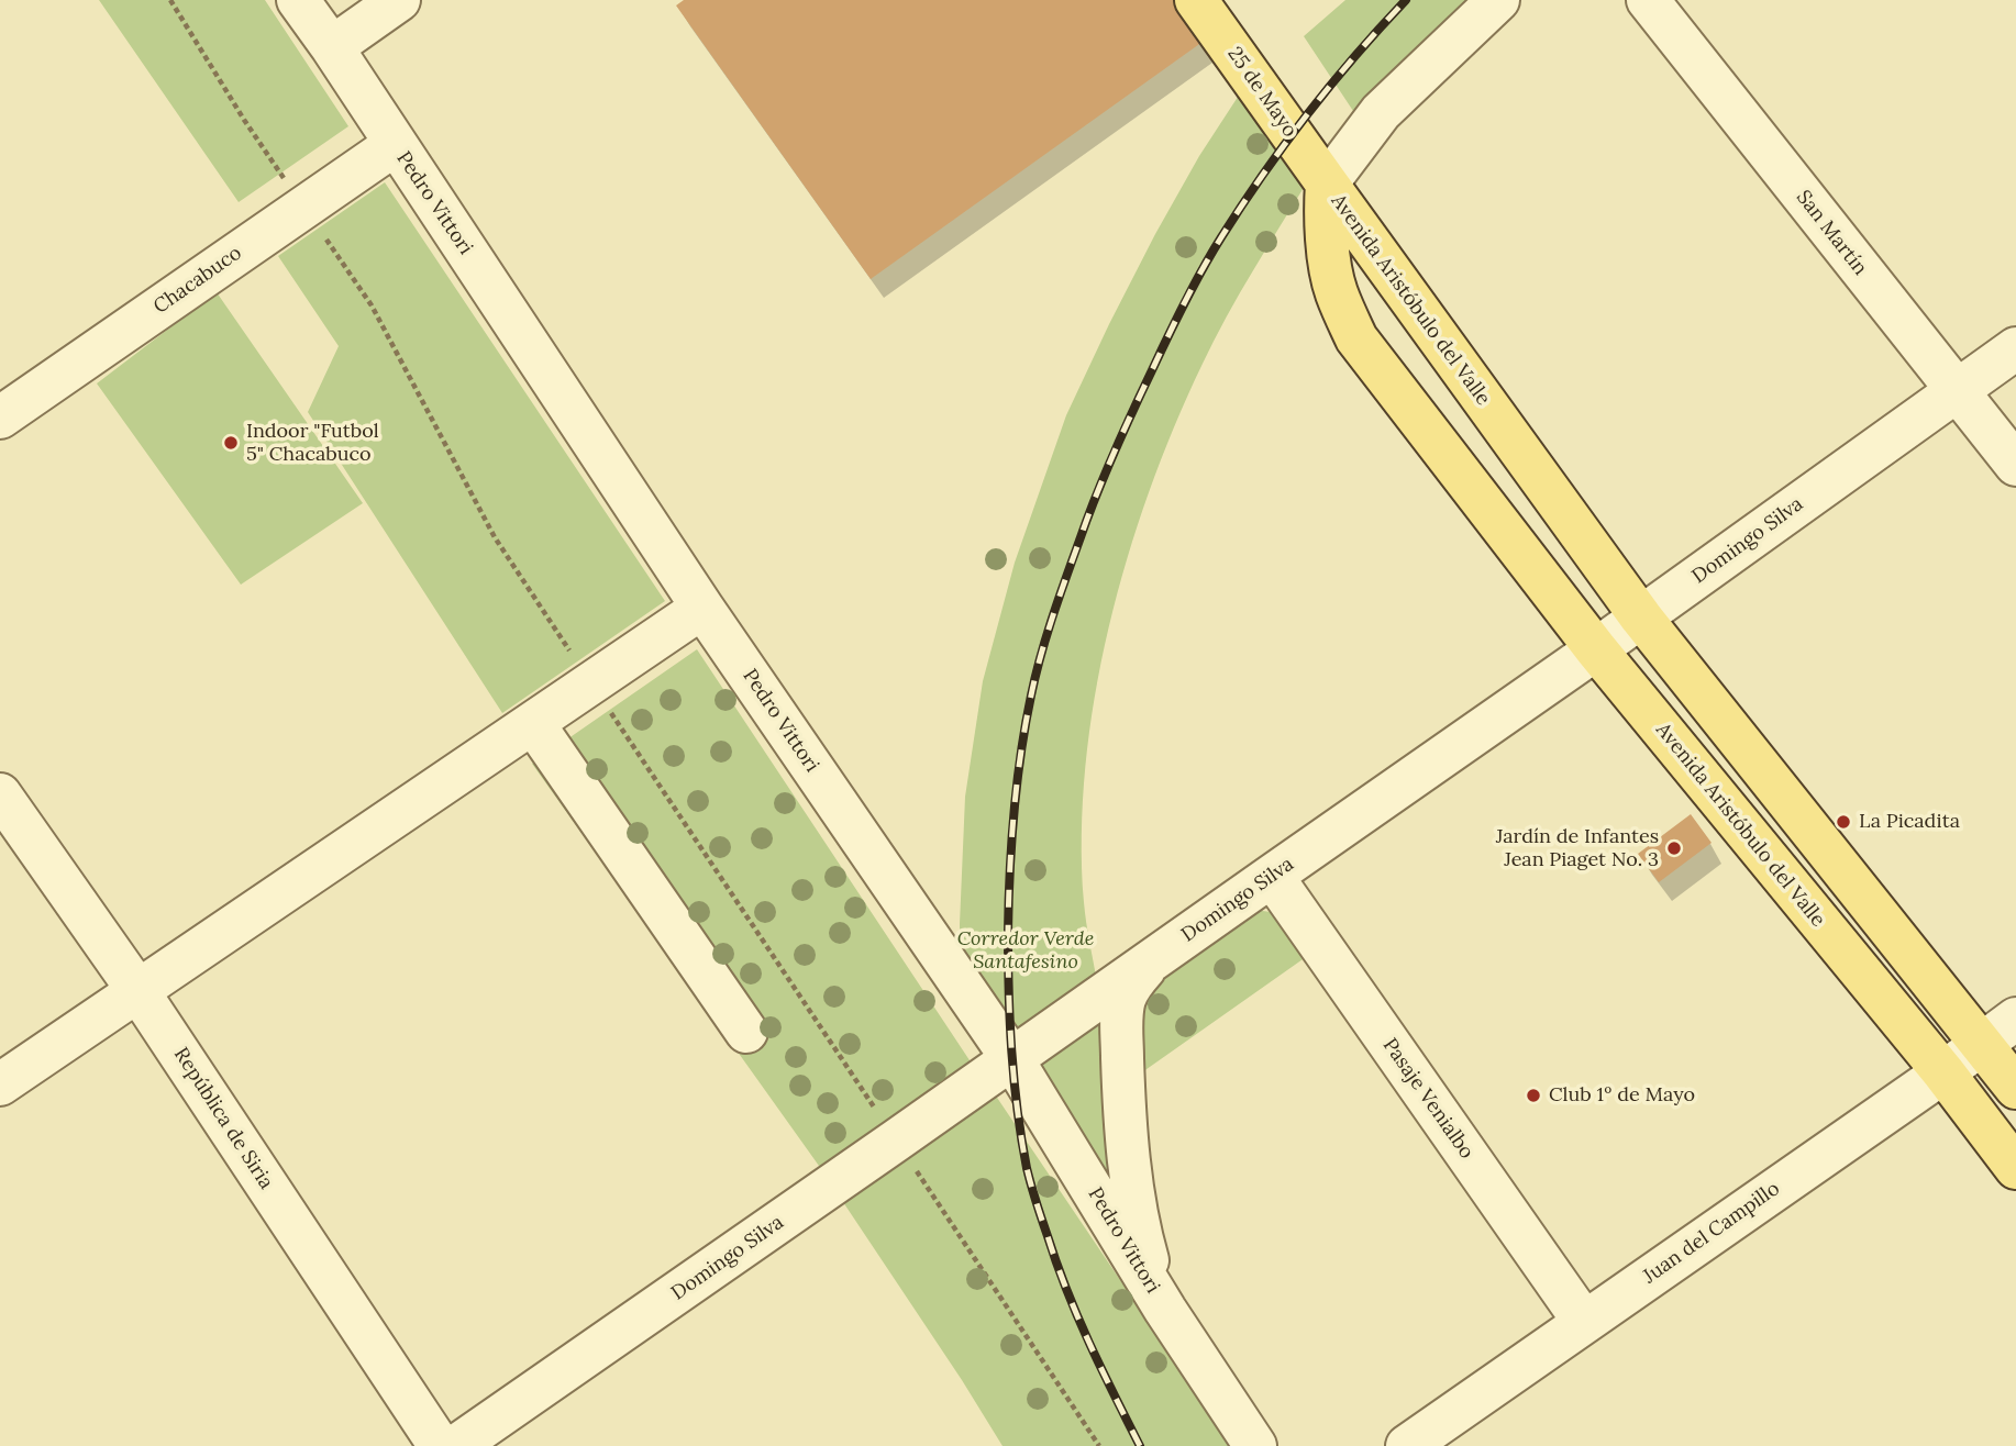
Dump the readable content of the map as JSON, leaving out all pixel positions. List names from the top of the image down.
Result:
{
  "streets": {
    "main road": ["25 de Mayo", "Avenida Aristóbulo del Valle"],
    "street": [
      "Pedro Vittori",
      "San Martín",
      "Chacabuco",
      "Domingo Silva",
      "Pasaje Venialbo",
      "República de Siria",
      "Juan del Campillo"
    ]
  },
  "crossings": [
    ["25 de Mayo", "Avenida Aristóbulo del Valle"],
    ["Pedro Vittori", "Chacabuco"],
    ["Pedro Vittori", "Domingo Silva"],
    ["San Martín", "Domingo Silva"],
    ["Avenida Aristóbulo del Valle", "Domingo Silva"],
    ["Avenida Aristóbulo del Valle", "Juan del Campillo"],
    ["Domingo Silva", "Pasaje Venialbo"],
    ["Pasaje Venialbo", "Juan del Campillo"]
  ],
  "parks": ["Corredor Verde Santafesino"],
  "places": [
    "Indoor \"Futbol 5\" Chacabuco",
    "La Picadita",
    "Jardín de Infantes Jean Piaget No. 3",
    "Club 1º de Mayo"
  ]
}
